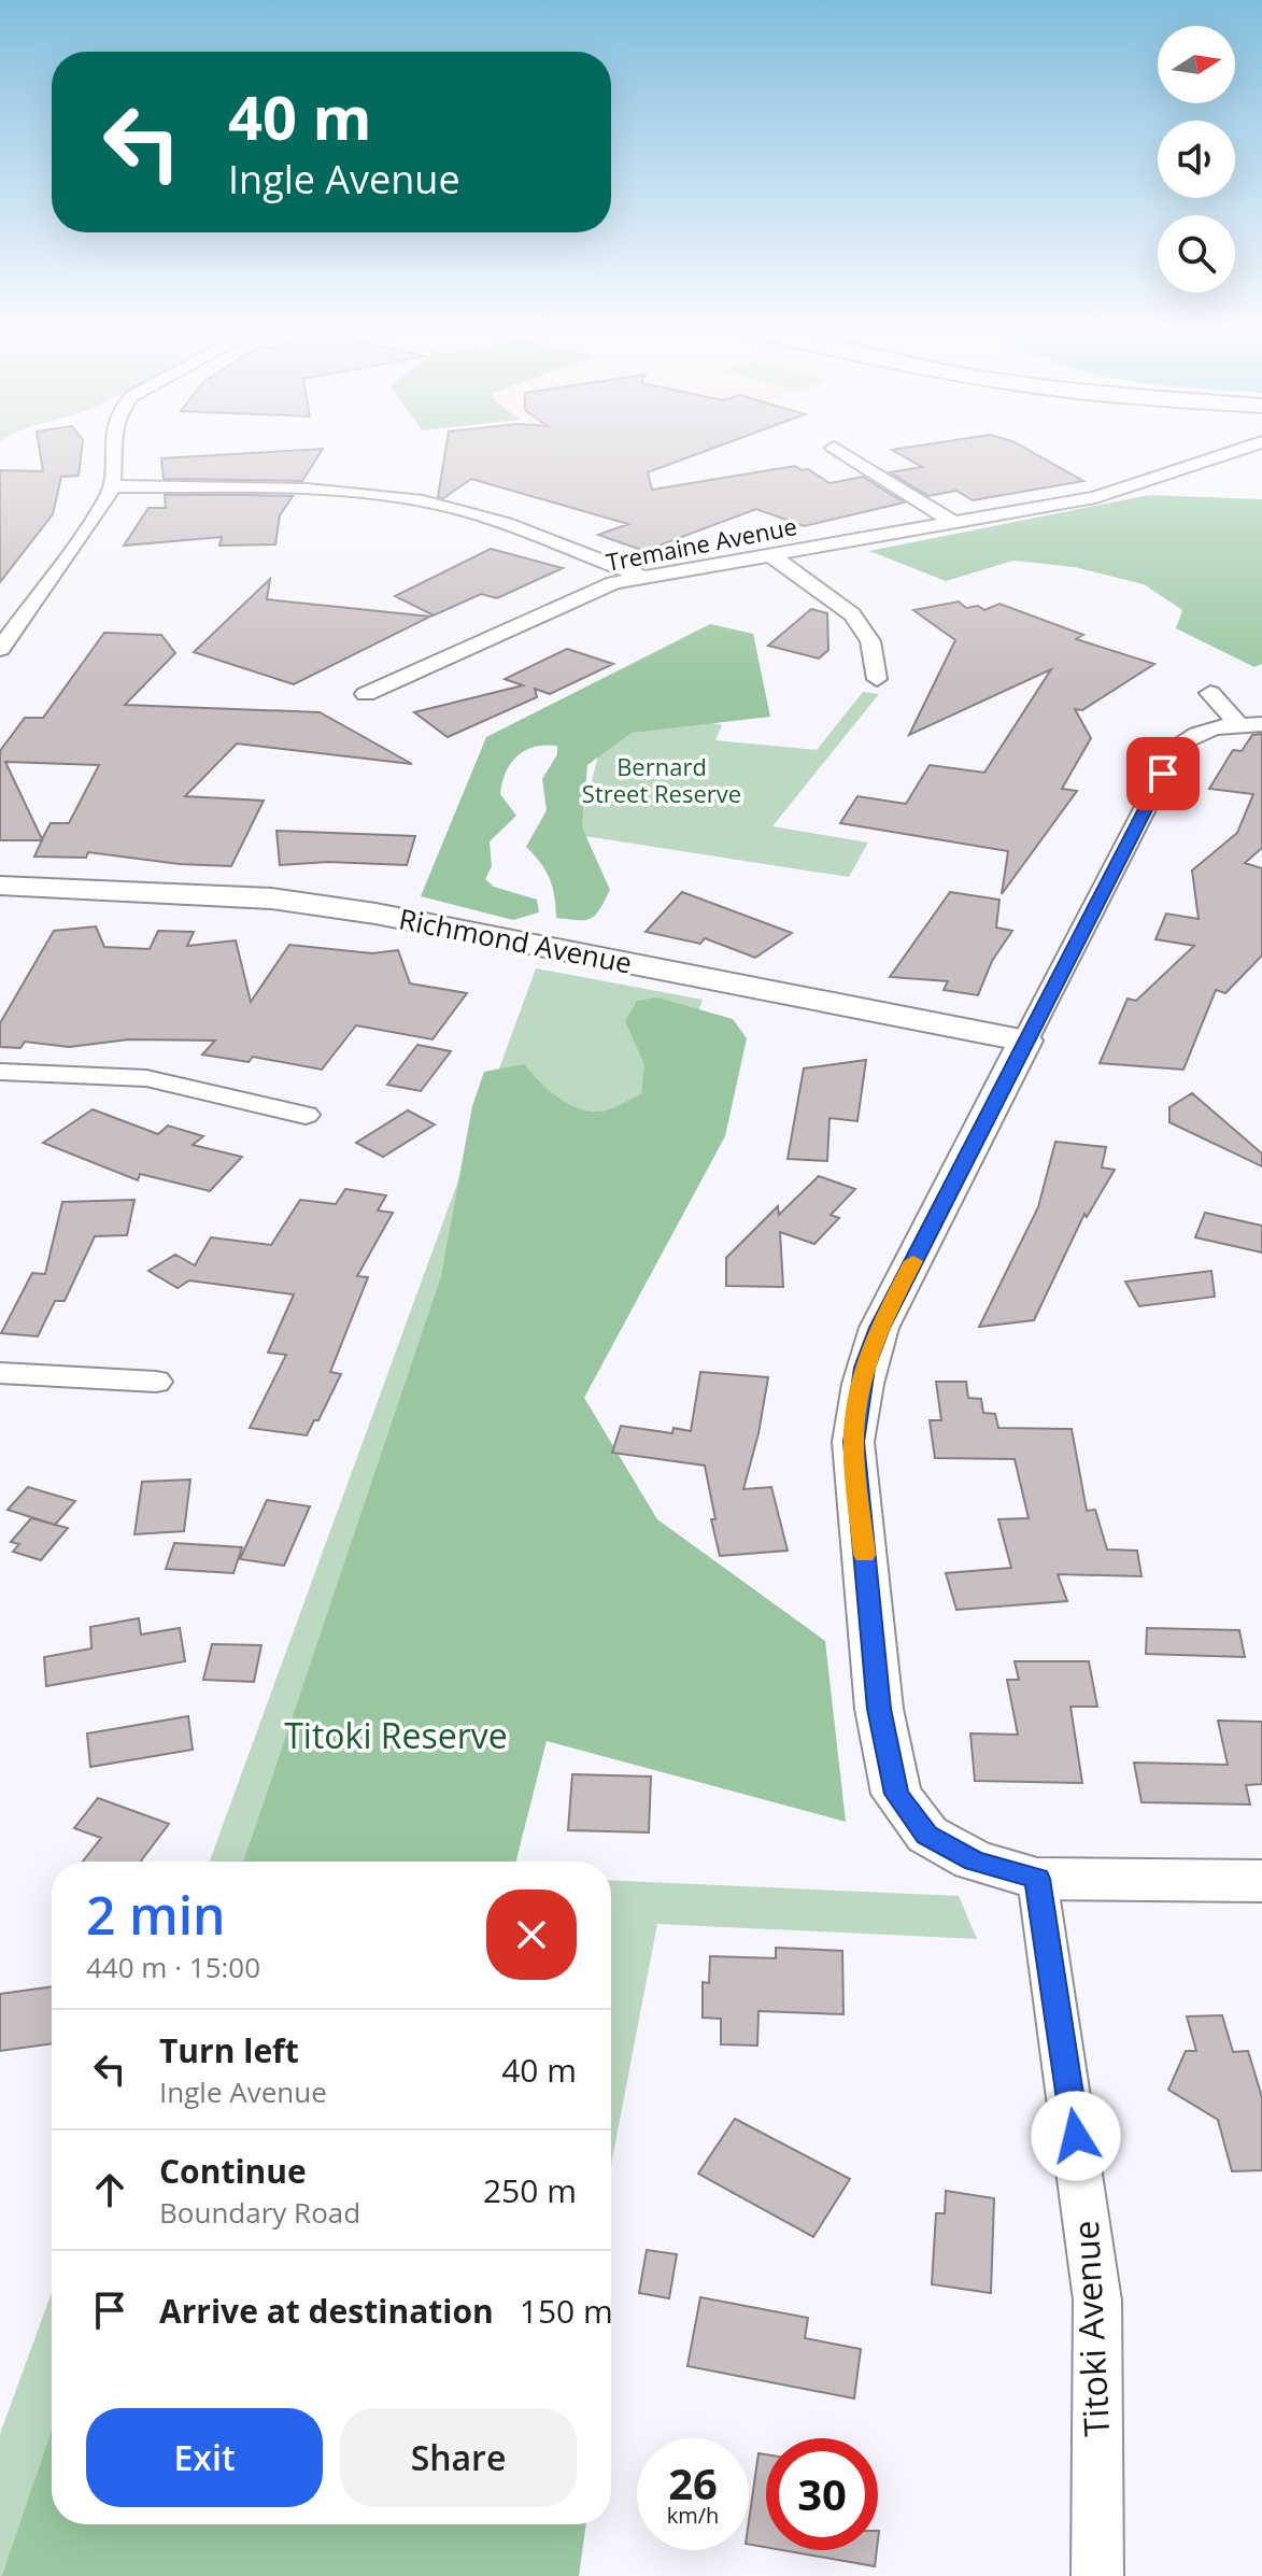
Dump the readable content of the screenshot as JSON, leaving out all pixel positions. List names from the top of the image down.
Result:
{
  "streets": {
    "street": ["Tremaine Avenue", "Richmond Avenue", "Titoki Avenue"]
  },
  "parks": ["Bernard Street Reserve", "Titoki Reserve"],
  "north": "right",
  "page": {
    "turn": ["40 m", "Ingle Avenue"],
    "heading": ["2 min", "440 m · 15:00"],
    "list": [
      {
        "name": "Turn left",
        "note": "Ingle Avenue",
        "value": "40 m"
      },
      {
        "name": "Continue",
        "note": "Boundary Road",
        "value": "250 m"
      },
      {
        "name": "Arrive at destination",
        "value": "150 m"
      }
    ],
    "buttons": ["Exit", "Share"],
    "speed": "26 km/h",
    "limit": "30"
  }
}
